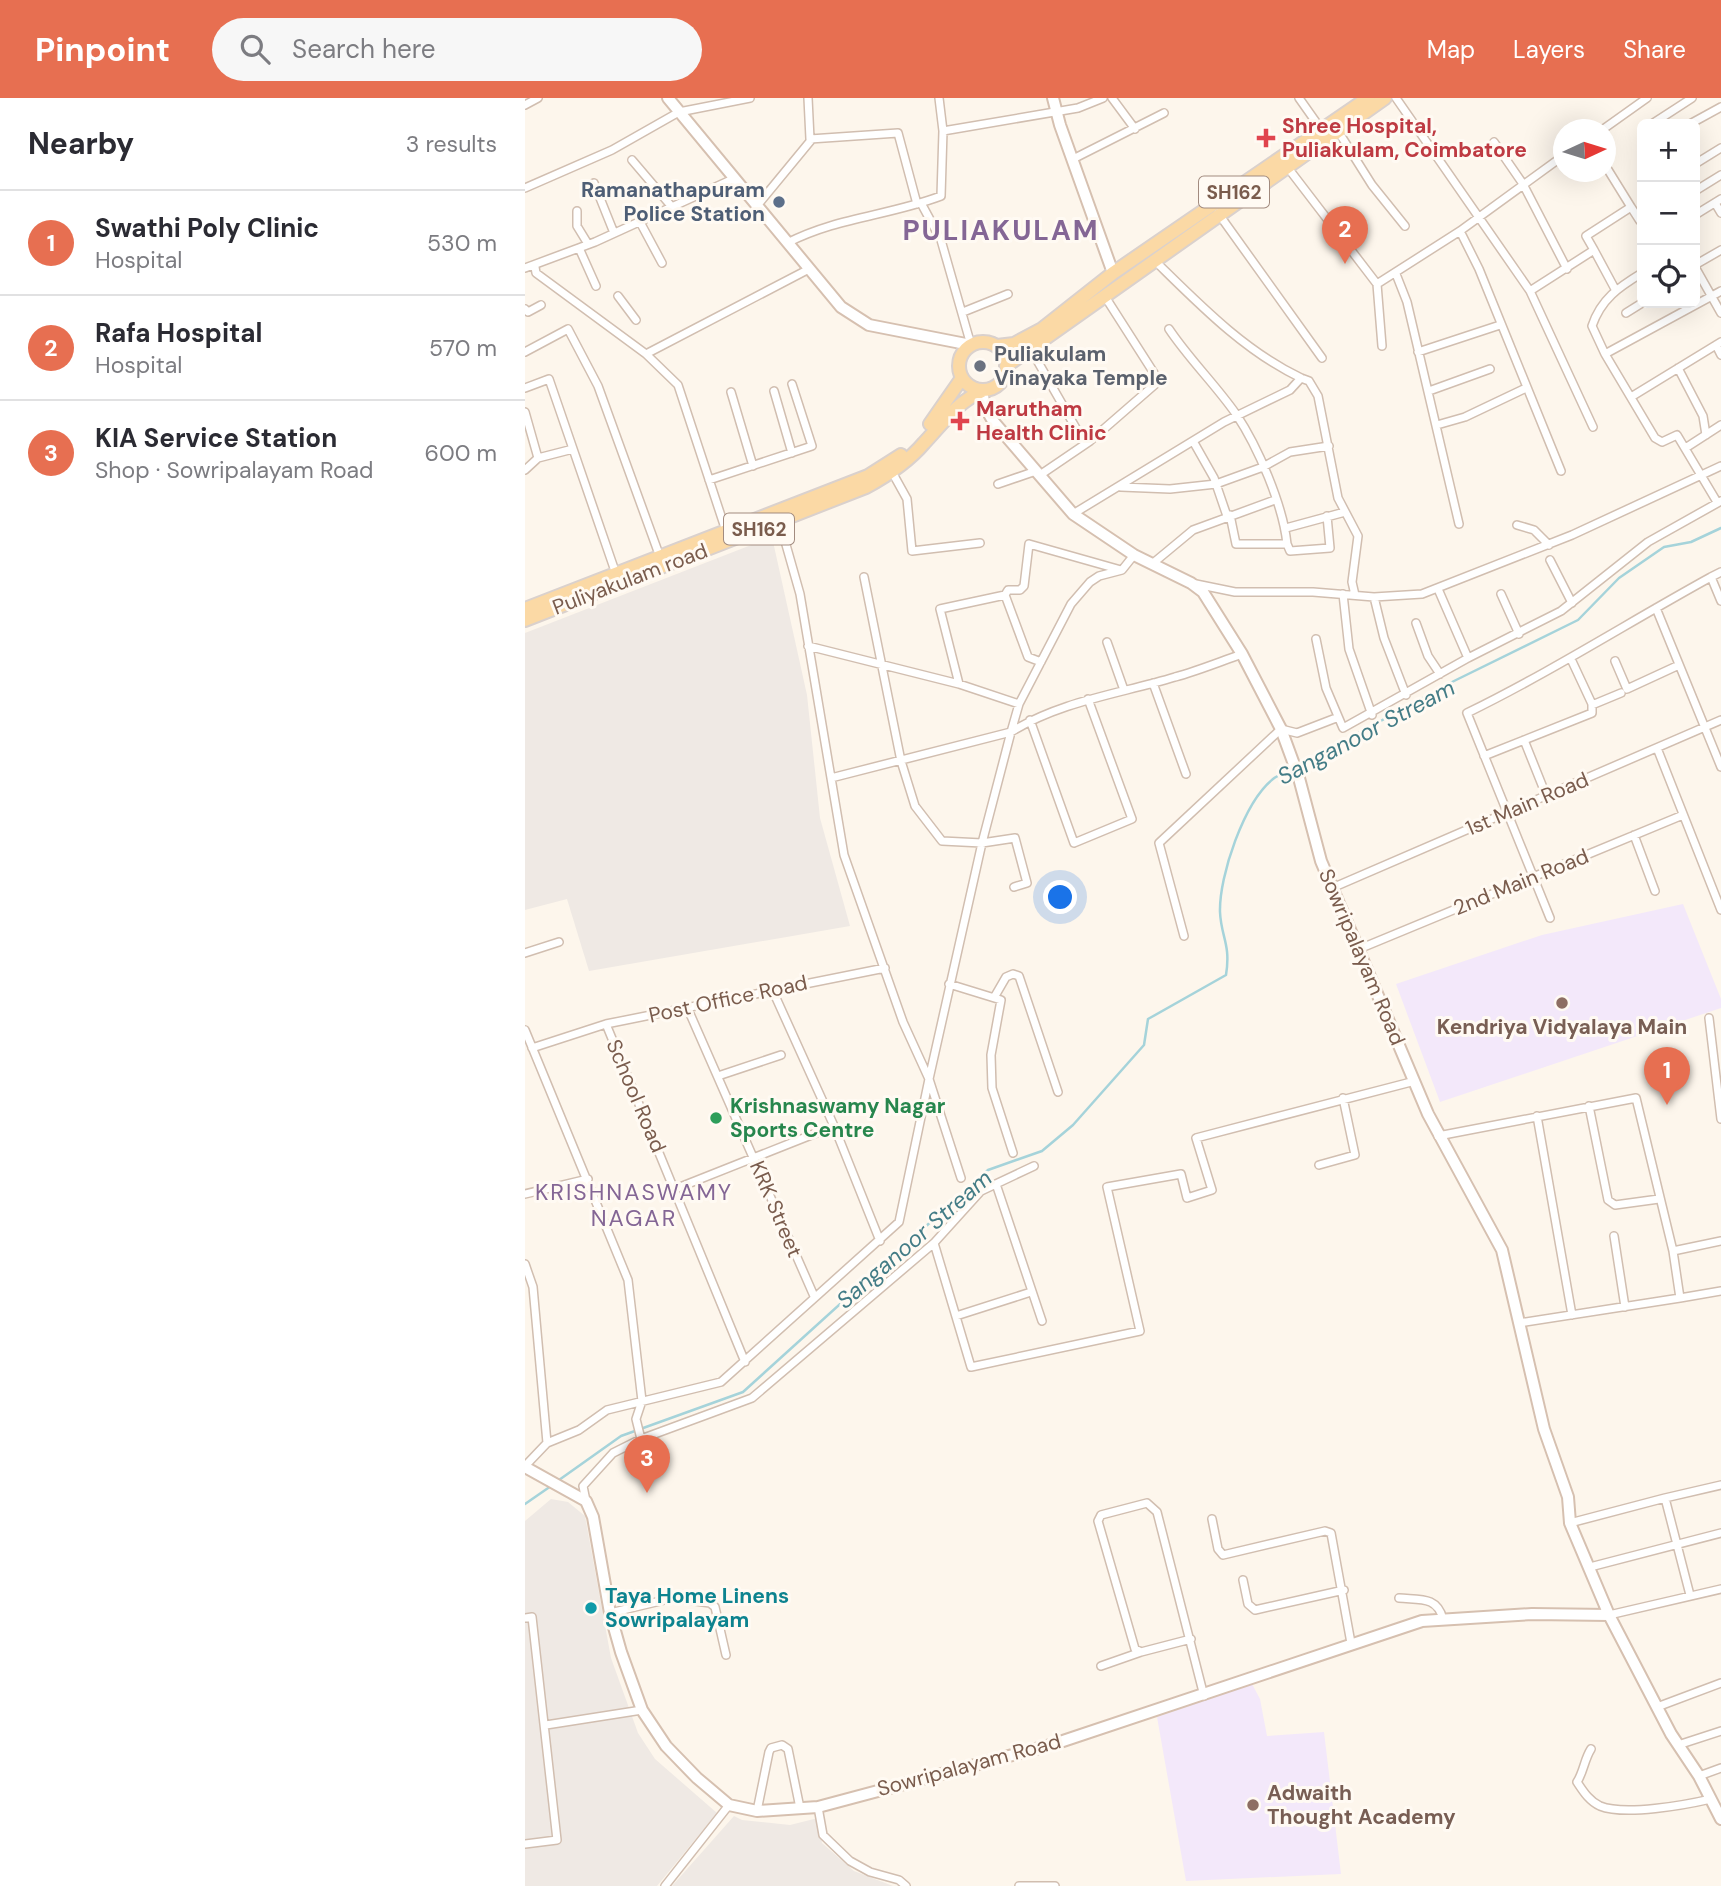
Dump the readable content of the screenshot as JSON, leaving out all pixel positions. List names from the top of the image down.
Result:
{
  "streets": {
    "main road": ["SH162", "Puliyakulam road"],
    "street": [
      "1st Main Road",
      "2nd Main Road",
      "Sowripalayam Road",
      "Post Office Road",
      "School Road",
      "KRK Street"
    ]
  },
  "crossings": [
    ["SH162", "Puliyakulam road"],
    ["SH162", "Sowripalayam Road"],
    ["Puliyakulam road", "Sowripalayam Road"],
    ["1st Main Road", "Sowripalayam Road"],
    ["2nd Main Road", "Sowripalayam Road"],
    ["Post Office Road", "School Road"],
    ["Post Office Road", "KRK Street"]
  ],
  "districts": ["PULIAKULAM", "KRISHNASWAMY NAGAR"],
  "water": ["Sanganoor Stream"],
  "places": {
    "health": ["Shree Hospital, Puliakulam, Coimbatore", "Marutham Health Clinic"],
    "other": [
      "Ramanathapuram Police Station",
      "Puliakulam Vinayaka Temple",
      "Kendriya Vidyalaya Main",
      "Krishnaswamy Nagar Sports Centre",
      "Taya Home Linens Sowripalayam",
      "Adwaith Thought Academy"
    ]
  },
  "north": "right",
  "page": {
    "header": "Pinpoint",
    "search": "Search here",
    "nav": ["Map", "Layers", "Share"],
    "heading": ["Nearby", "3 results"],
    "map_buttons": ["+", "−"],
    "list": [
      {
        "mark": "1",
        "name": "Swathi Poly Clinic",
        "note": "Hospital",
        "value": "530 m"
      },
      {
        "mark": "2",
        "name": "Rafa Hospital",
        "note": "Hospital",
        "value": "570 m"
      },
      {
        "mark": "3",
        "name": "KIA Service Station",
        "note": "Shop · Sowripalayam Road",
        "value": "600 m"
      }
    ],
    "pins": ["2", "1", "3"]
  }
}
